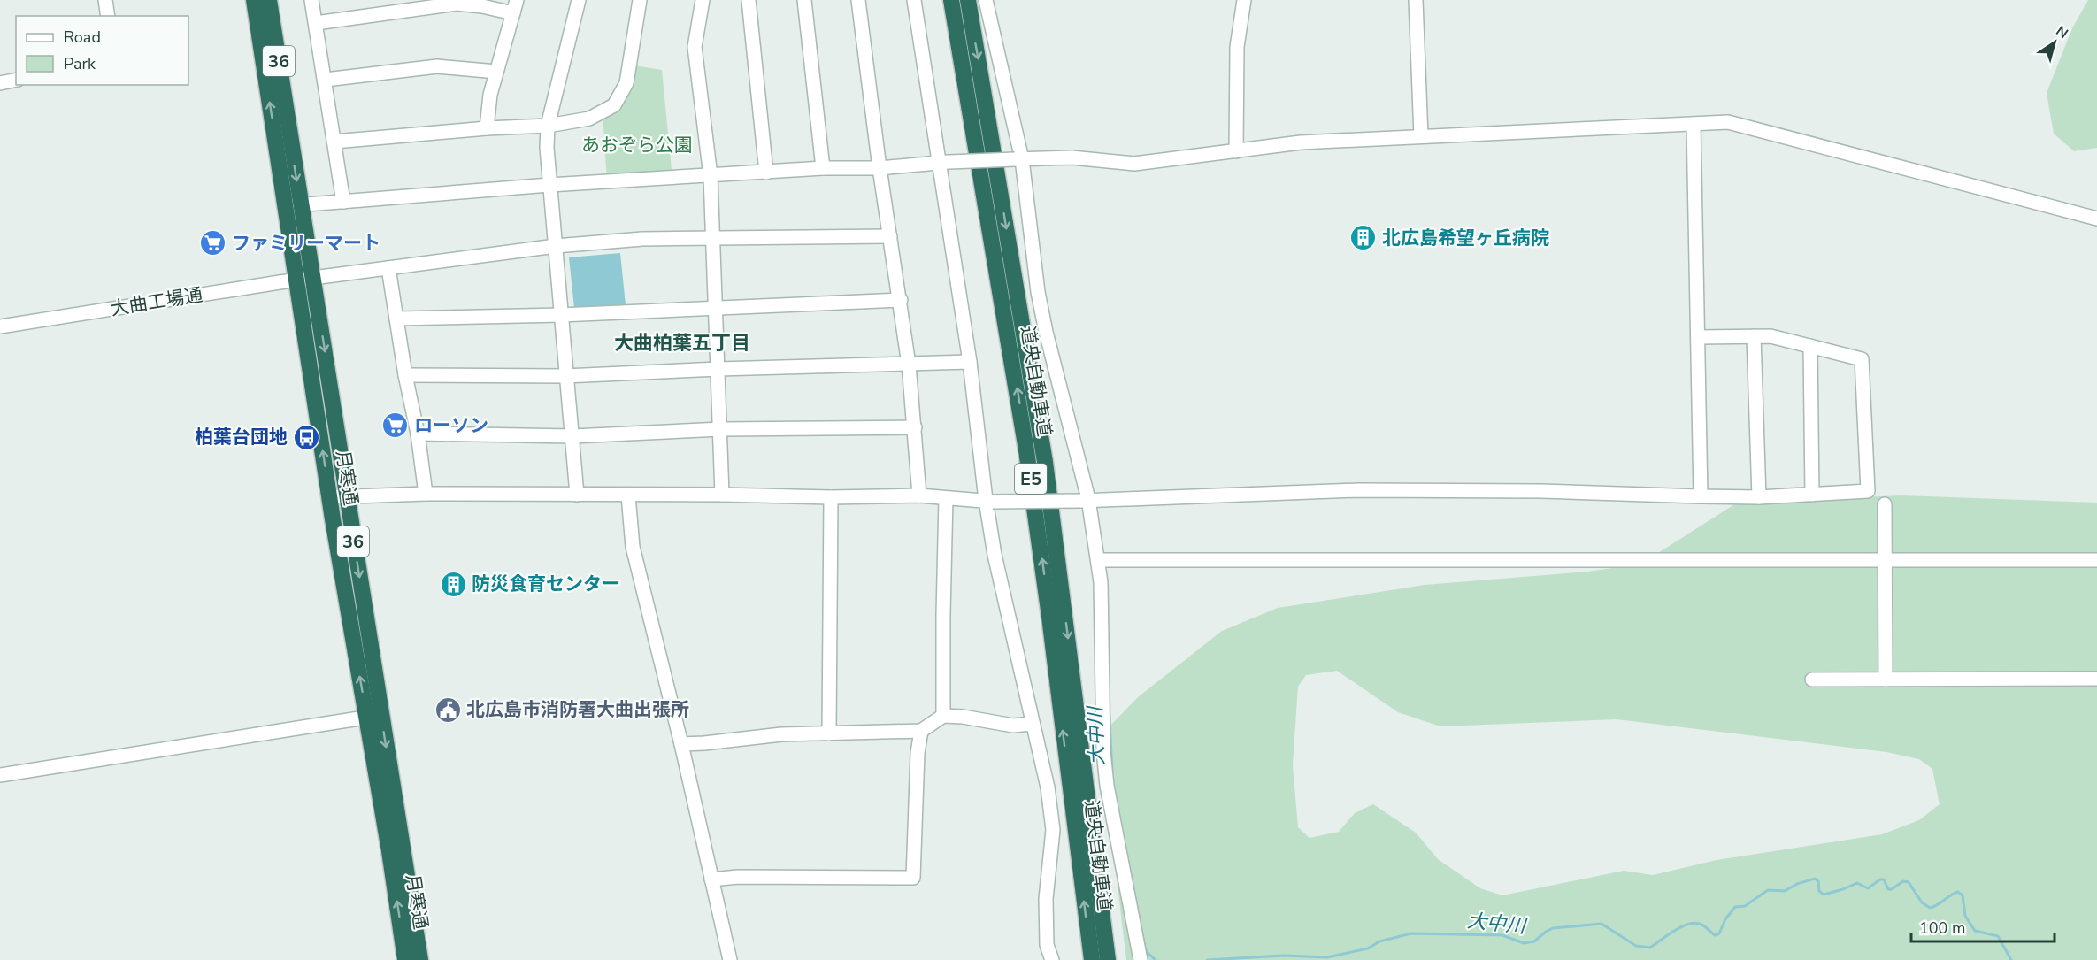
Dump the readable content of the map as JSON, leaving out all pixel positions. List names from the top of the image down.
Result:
{
  "streets": {
    "highway": [
      "36",
      "道央自動車道",
      "月寒通",
      "E5"
    ],
    "street": ["大曲工場通"]
  },
  "crossings": [
    ["大曲工場通", "月寒通"]
  ],
  "districts": ["大曲柏葉五丁目"],
  "water": ["大中川"],
  "parks": ["あおぞら公園"],
  "places": {
    "building": ["北広島希望ヶ丘病院", "防災食育センター"],
    "supermarket": ["ファミリーマート", "ローソン"],
    "bus stop": ["柏葉台団地"],
    "public building": ["北広島市消防署大曲出張所"]
  },
  "legend": ["Road", "Park"],
  "scale_bar": "100 m",
  "north": "top right"
}
